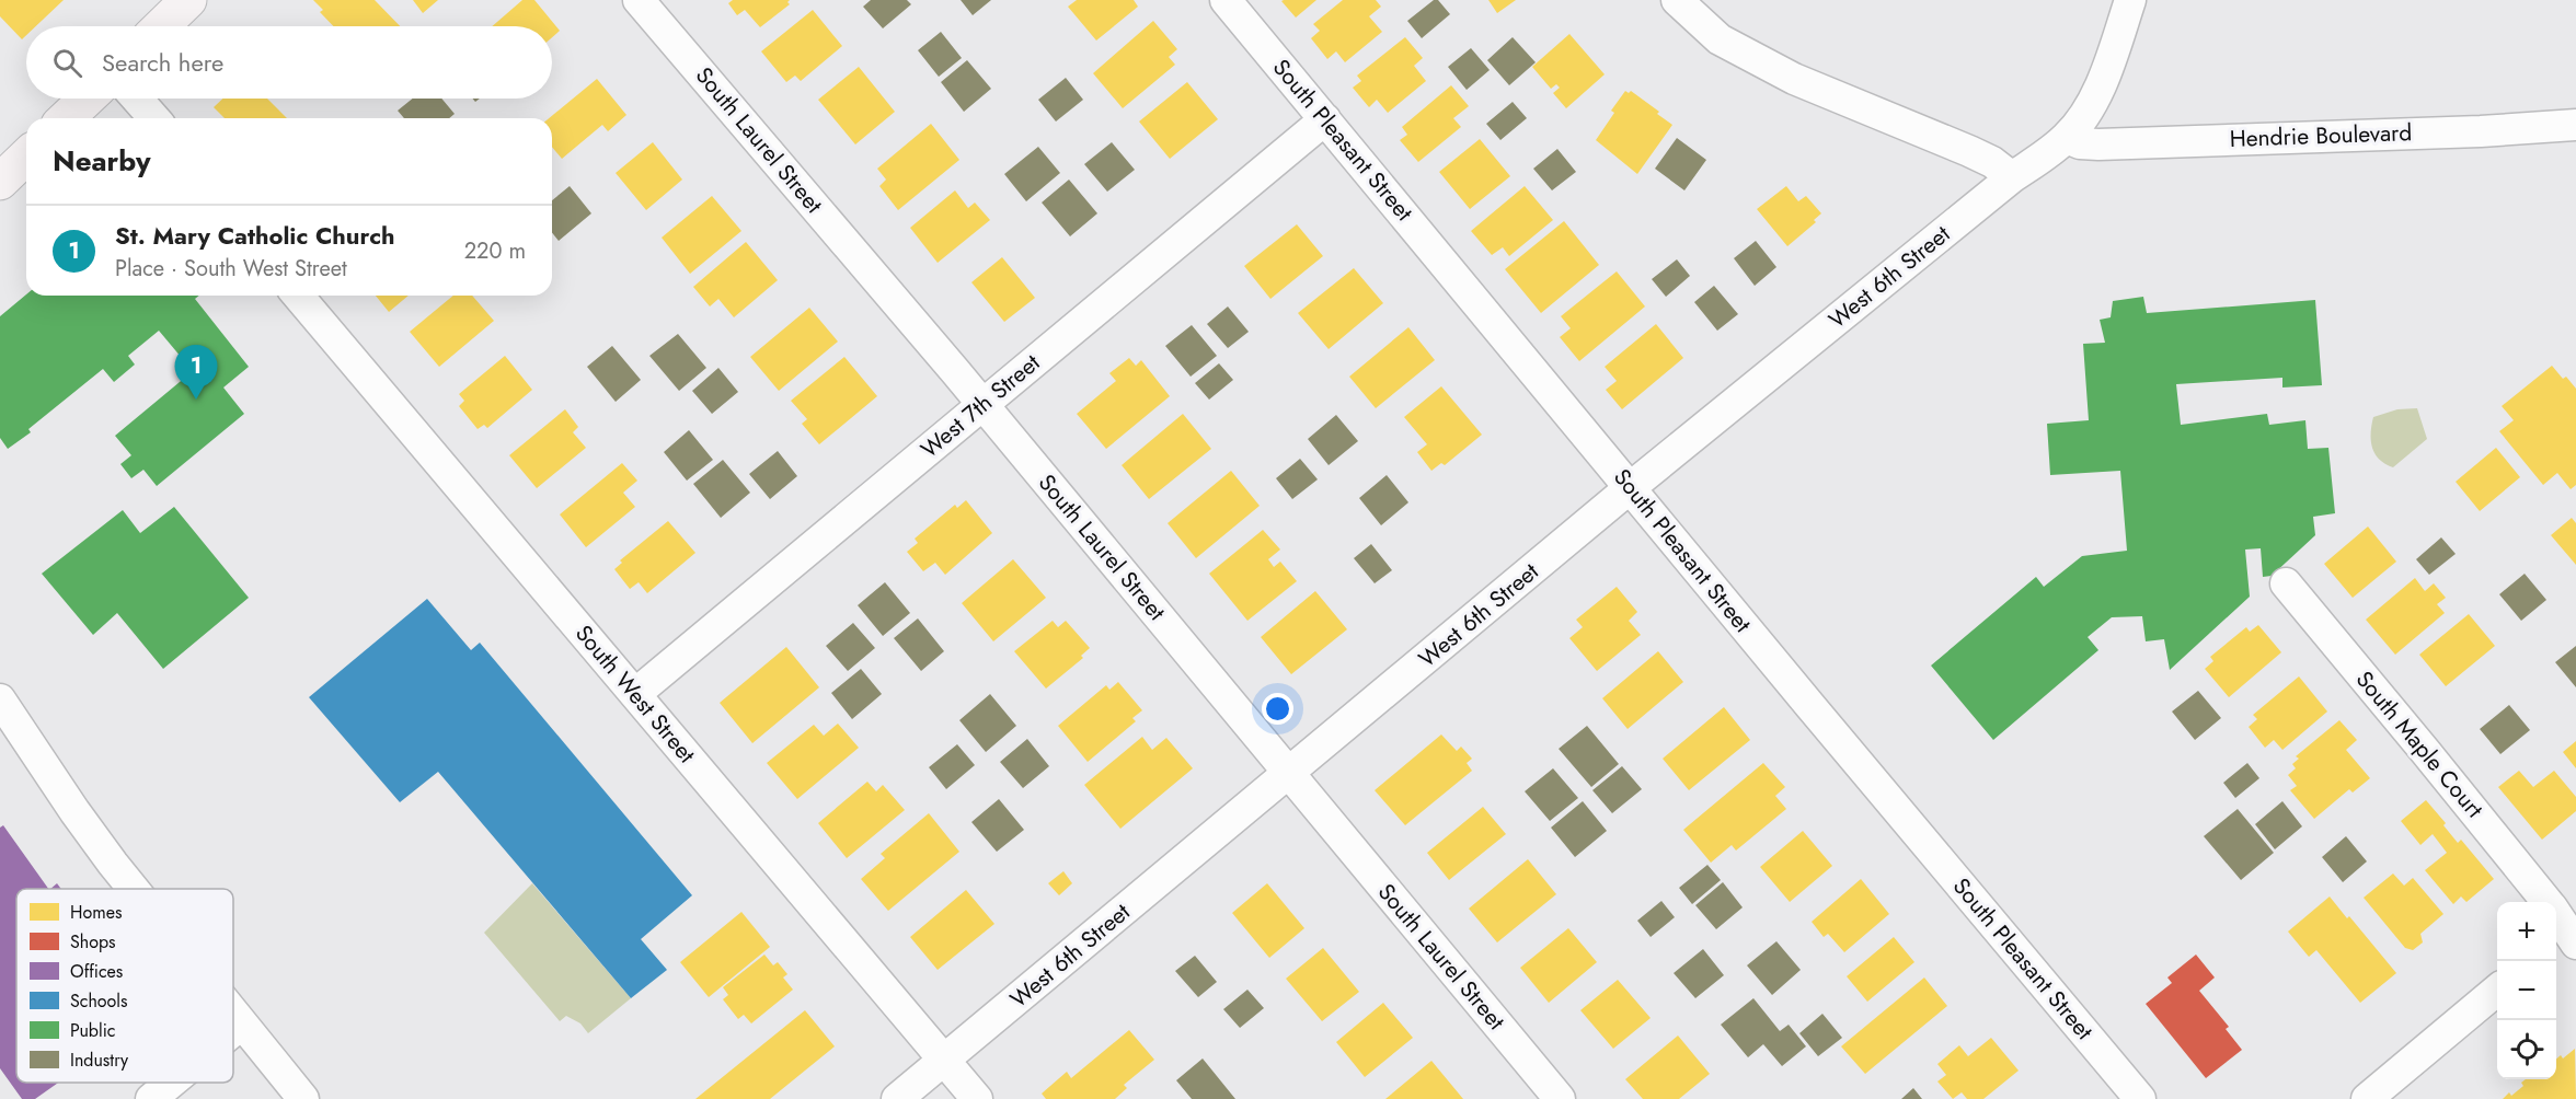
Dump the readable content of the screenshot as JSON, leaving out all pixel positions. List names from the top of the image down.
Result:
{
  "streets": {
    "street": [
      "Hendrie Boulevard",
      "South Laurel Street",
      "South Pleasant Street",
      "West 6th Street",
      "West 7th Street",
      "South West Street",
      "South Maple Court"
    ]
  },
  "crossings": [
    ["Hendrie Boulevard", "West 6th Street"],
    ["South Laurel Street", "West 6th Street"],
    ["South Laurel Street", "West 7th Street"],
    ["South Pleasant Street", "West 6th Street"],
    ["South Pleasant Street", "West 7th Street"],
    ["West 6th Street", "South West Street"],
    ["West 7th Street", "South West Street"]
  ],
  "legend": [
    "Homes",
    "Shops",
    "Offices",
    "Schools",
    "Public",
    "Industry"
  ],
  "page": {
    "search": "Search here",
    "heading": "Nearby",
    "list": [
      {
        "mark": "1",
        "name": "St. Mary Catholic Church",
        "note": "Place · South West Street",
        "value": "220 m"
      }
    ],
    "pins": "1",
    "map_buttons": ["+", "−"]
  }
}
